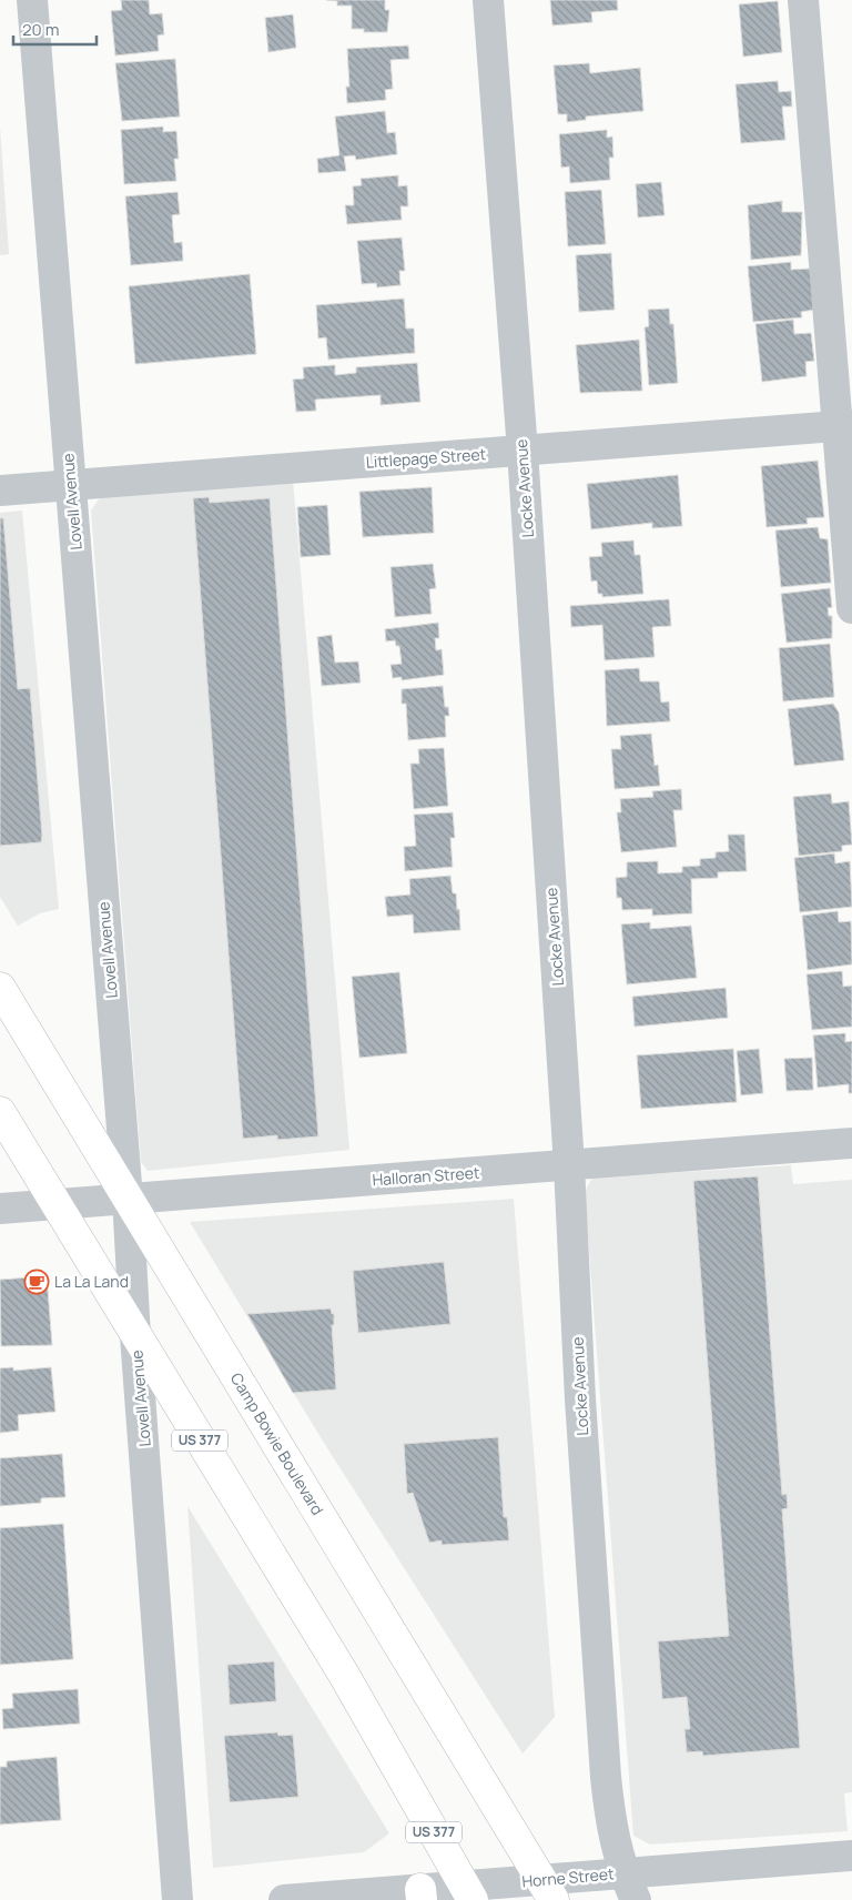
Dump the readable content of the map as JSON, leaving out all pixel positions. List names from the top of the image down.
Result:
{
  "streets": {
    "main road": ["US 377", "Camp Bowie Boulevard"],
    "street": [
      "Littlepage Street",
      "Locke Avenue",
      "Lovell Avenue",
      "Halloran Street",
      "Horne Street"
    ]
  },
  "crossings": [
    ["Littlepage Street", "Locke Avenue"],
    ["Littlepage Street", "Lovell Avenue"],
    ["Locke Avenue", "Halloran Street"],
    ["Locke Avenue", "Horne Street"],
    ["Lovell Avenue", "Halloran Street"],
    ["Lovell Avenue", "US 377"],
    ["Lovell Avenue", "Camp Bowie Boulevard"],
    ["Halloran Street", "US 377"],
    ["Halloran Street", "Camp Bowie Boulevard"],
    ["US 377", "Horne Street"],
    ["Camp Bowie Boulevard", "Horne Street"]
  ],
  "places": {
    "cafe": ["La La Land"]
  },
  "scale_bar": "20 m"
}
